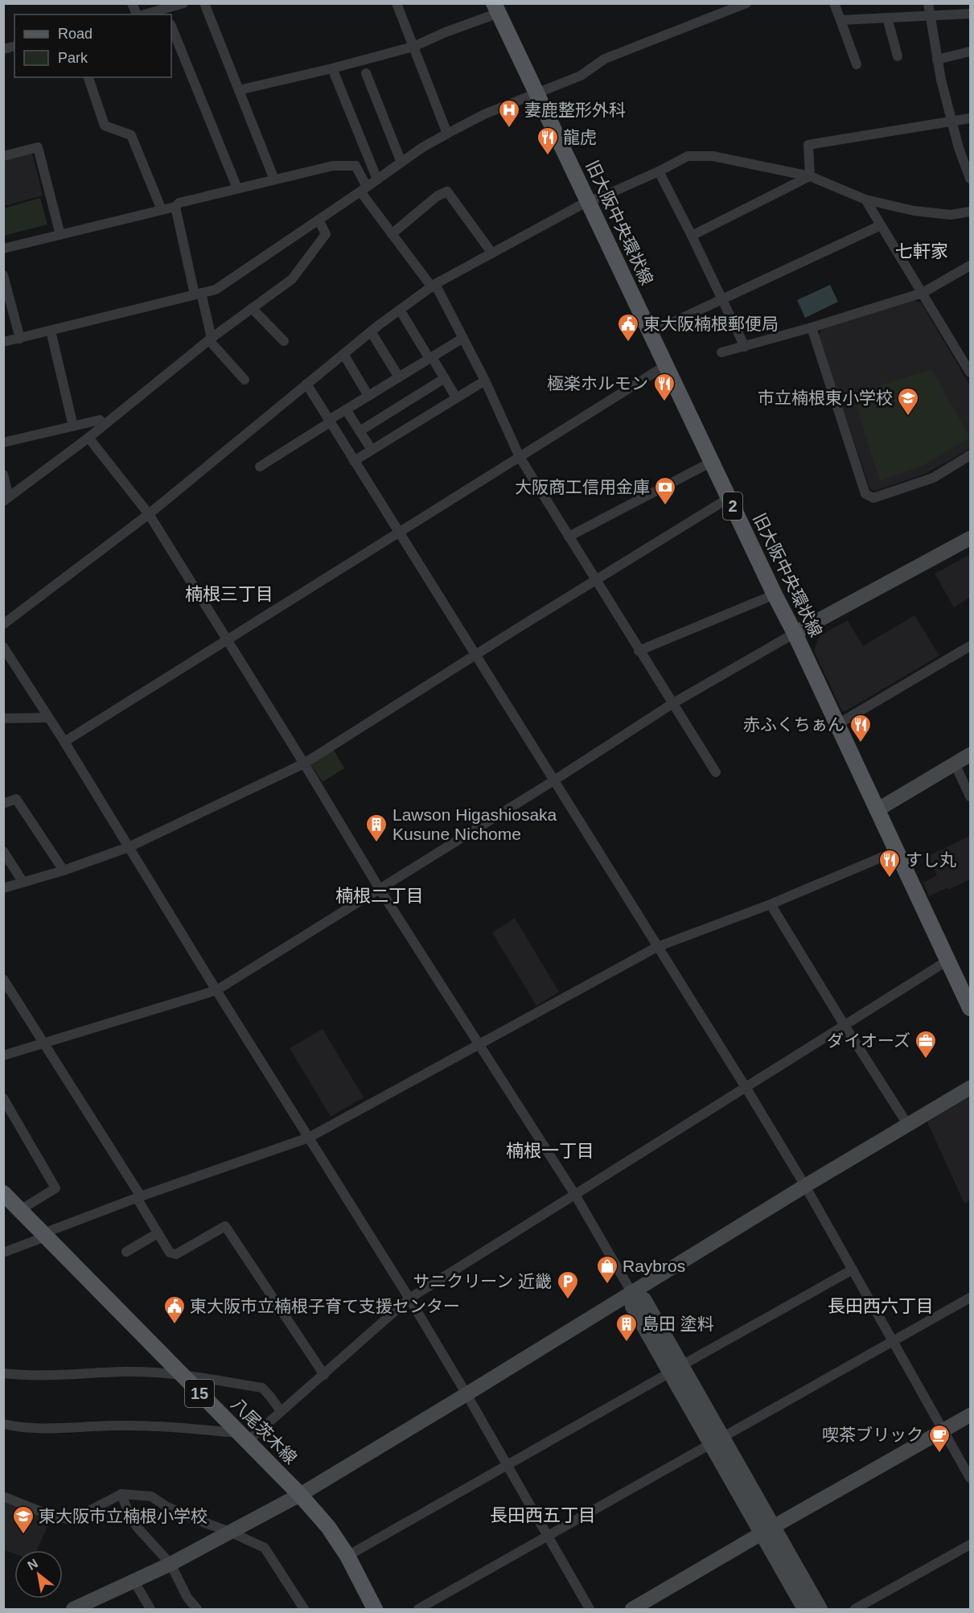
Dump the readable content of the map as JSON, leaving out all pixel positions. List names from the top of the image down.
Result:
{
  "streets": {
    "main road": [
      "旧大阪中央環状線",
      "2",
      "15",
      "八尾茨木線"
    ]
  },
  "districts": [
    "七軒家",
    "楠根三丁目",
    "楠根二丁目",
    "楠根一丁目",
    "長田西六丁目",
    "長田西五丁目"
  ],
  "places": {
    "hospital": ["妻鹿整形外科"],
    "restaurant": [
      "龍虎",
      "極楽ホルモン",
      "赤ふくちぁん",
      "すし丸"
    ],
    "public building": ["東大阪楠根郵便局", "東大阪市立楠根子育て支援センター"],
    "school or university": ["市立楠根東小学校", "東大阪市立楠根小学校"],
    "bank": ["大阪商工信用金庫"],
    "building": ["Lawson Higashiosaka Kusune Nichome", "島田 塗料"],
    "office": ["ダイオーズ"],
    "shop": ["Raybros"],
    "parking": ["サニクリーン 近畿"],
    "cafe": ["喫茶ブリック"]
  },
  "legend": ["Road", "Park"],
  "north": "top left"
}
